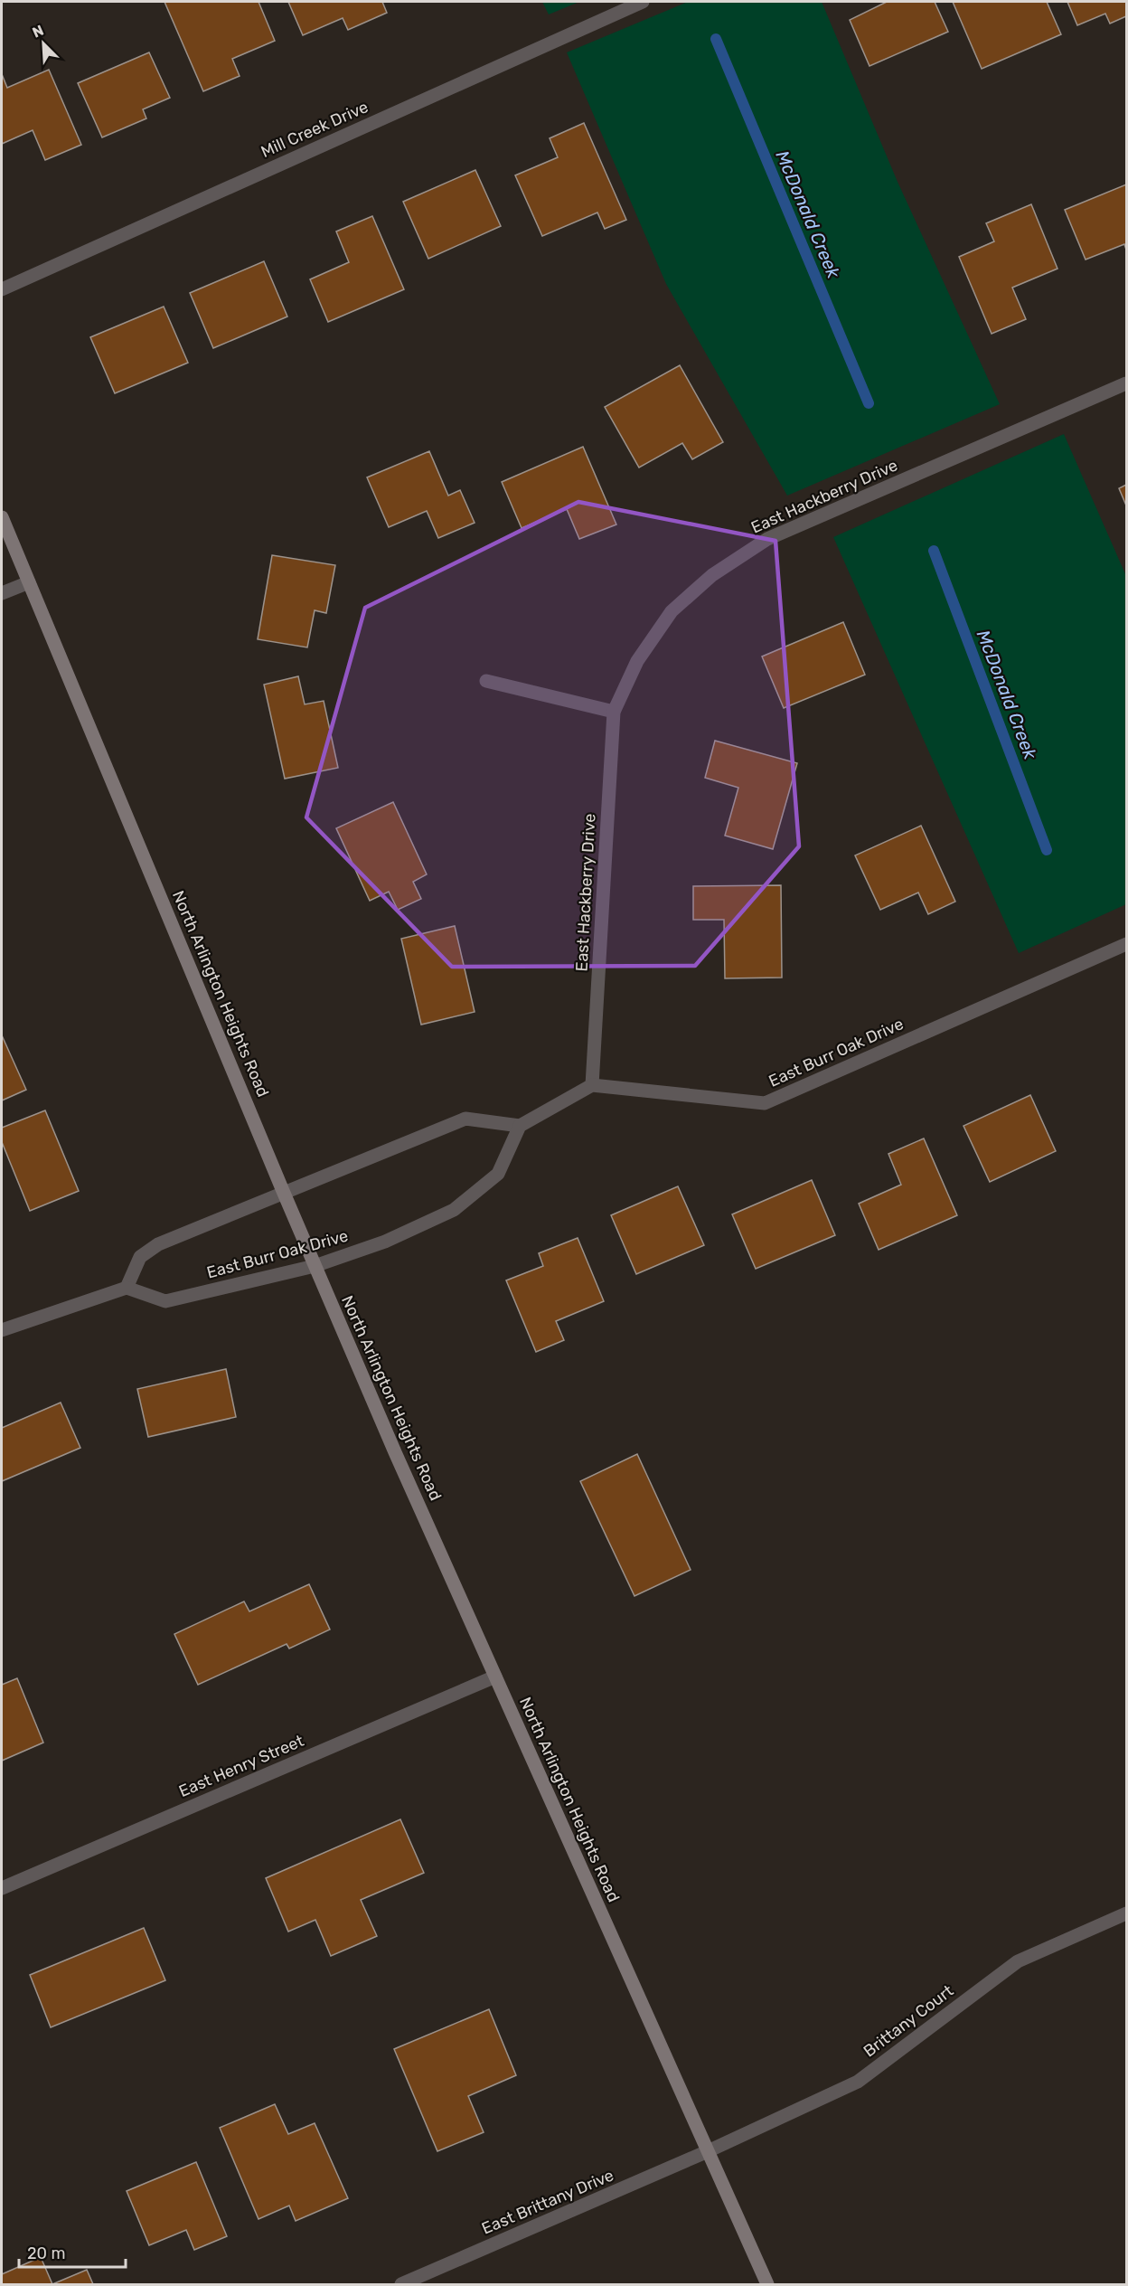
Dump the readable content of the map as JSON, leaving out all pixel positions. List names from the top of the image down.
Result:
{
  "streets": {
    "main road": ["North Arlington Heights Road"],
    "street": [
      "Mill Creek Drive",
      "East Hackberry Drive",
      "East Burr Oak Drive",
      "East Henry Street",
      "Brittany Court",
      "East Brittany Drive"
    ]
  },
  "crossings": [
    ["East Hackberry Drive", "East Burr Oak Drive"],
    ["North Arlington Heights Road", "East Burr Oak Drive"],
    ["North Arlington Heights Road", "East Henry Street"],
    ["North Arlington Heights Road", "Brittany Court"],
    ["North Arlington Heights Road", "East Brittany Drive"],
    ["Brittany Court", "East Brittany Drive"]
  ],
  "water": ["McDonald Creek"],
  "scale_bar": "20 m",
  "north": "top left"
}
